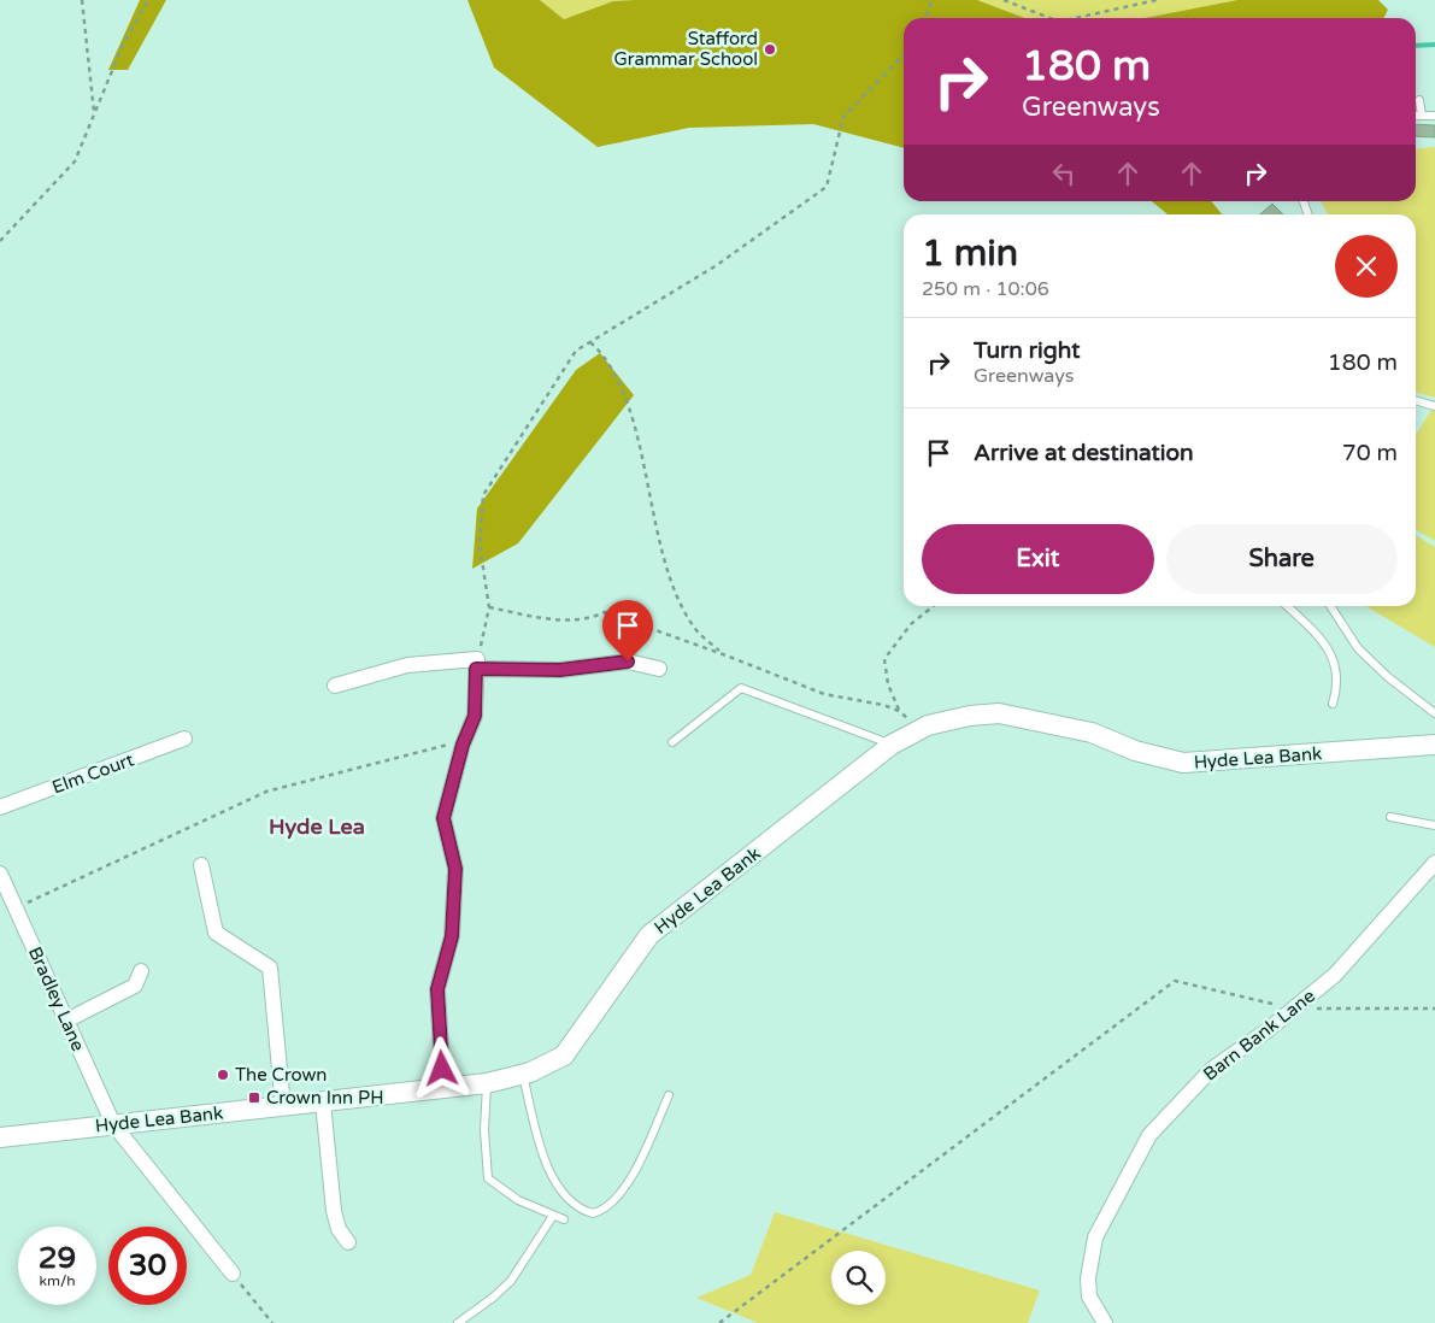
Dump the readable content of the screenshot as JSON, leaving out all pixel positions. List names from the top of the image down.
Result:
{
  "streets": {
    "street": [
      "Hyde Lea Bank",
      "Elm Court",
      "Bradley Lane",
      "Barn Bank Lane"
    ]
  },
  "crossings": [
    ["Hyde Lea Bank", "Bradley Lane"]
  ],
  "districts": ["Hyde Lea"],
  "places": {
    "other": ["Stafford Grammar School", "The Crown"],
    "transit": ["Crown Inn PH"]
  },
  "page": {
    "turn": ["180 m", "Greenways"],
    "heading": ["1 min", "250 m · 10:06"],
    "list": [
      {
        "name": "Turn right",
        "note": "Greenways",
        "value": "180 m"
      },
      {
        "name": "Arrive at destination",
        "value": "70 m"
      }
    ],
    "buttons": ["Exit", "Share"],
    "speed": "29 km/h",
    "limit": "30"
  }
}
